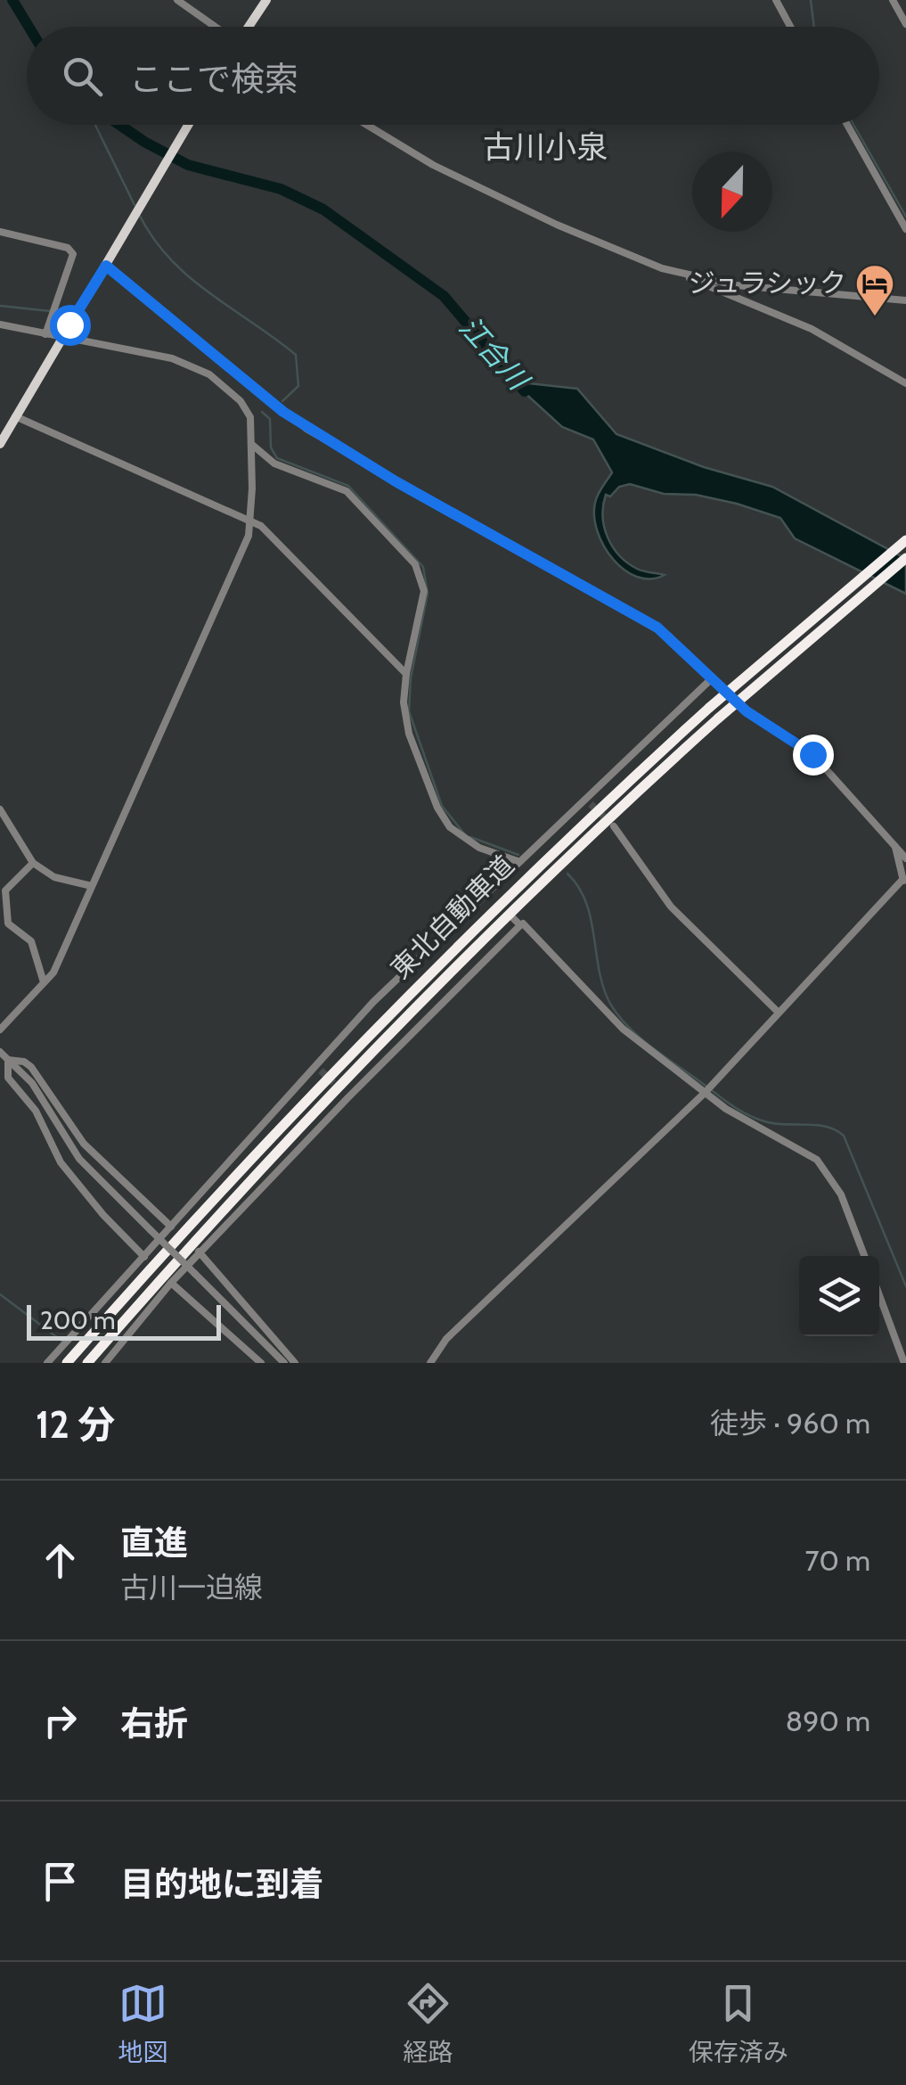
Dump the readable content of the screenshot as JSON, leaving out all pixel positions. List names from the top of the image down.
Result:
{
  "streets": {
    "highway": ["東北自動車道"]
  },
  "districts": ["古川小泉"],
  "water": ["江合川"],
  "places": {
    "hotel": ["ジュラシック"]
  },
  "scale_bar": "200 m",
  "north": "bottom",
  "page": {
    "search": "ここで検索",
    "scale": "200 m",
    "heading": ["12 分", "徒歩 · 960 m"],
    "list": [
      ["直進", "古川一迫線", "70 m"],
      ["右折", "890 m"],
      "目的地に到着"
    ],
    "nav": ["地図", "経路", "保存済み"]
  }
}
